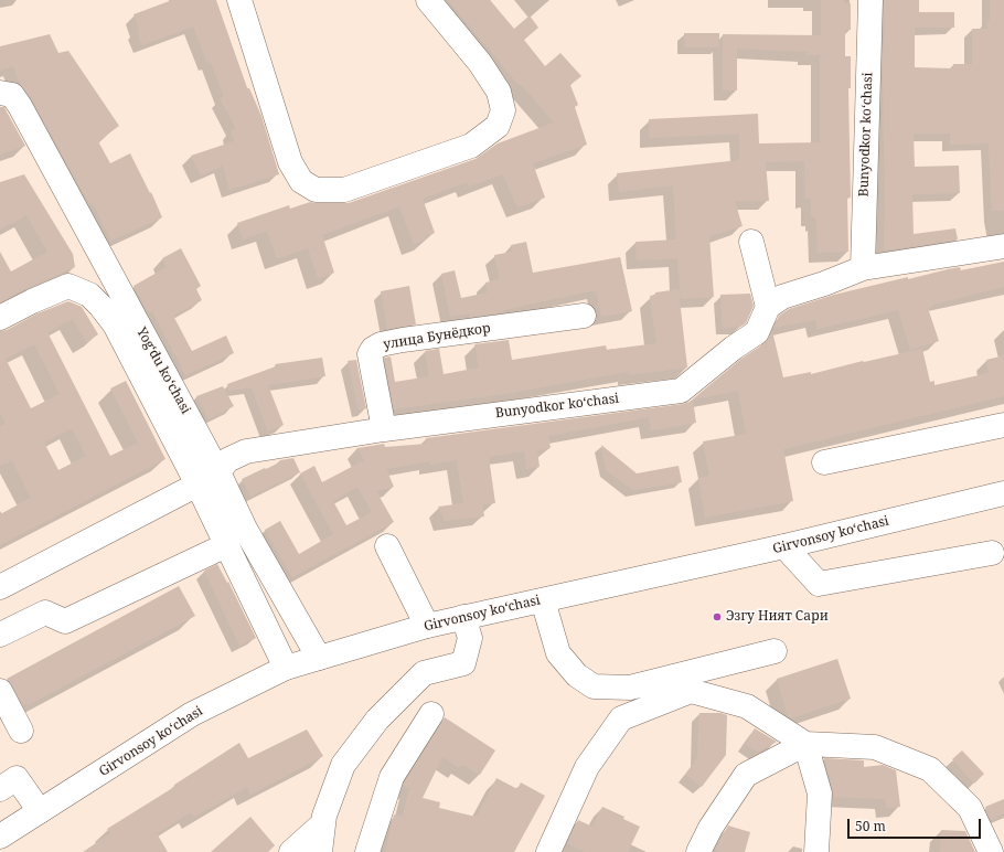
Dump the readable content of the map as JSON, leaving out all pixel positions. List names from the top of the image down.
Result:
{
  "streets": {
    "street": [
      "Bunyodkor koʻchasi",
      "улица Бунёдкор",
      "Yogʻdu koʻchasi",
      "Girvonsoy koʻchasi"
    ]
  },
  "crossings": [
    ["Bunyodkor koʻchasi", "улица Бунёдкор"],
    ["Bunyodkor koʻchasi", "Yogʻdu koʻchasi"],
    ["Yogʻdu koʻchasi", "Girvonsoy koʻchasi"]
  ],
  "places": ["Эзгу Ният Сари"],
  "scale_bar": "50 m"
}
